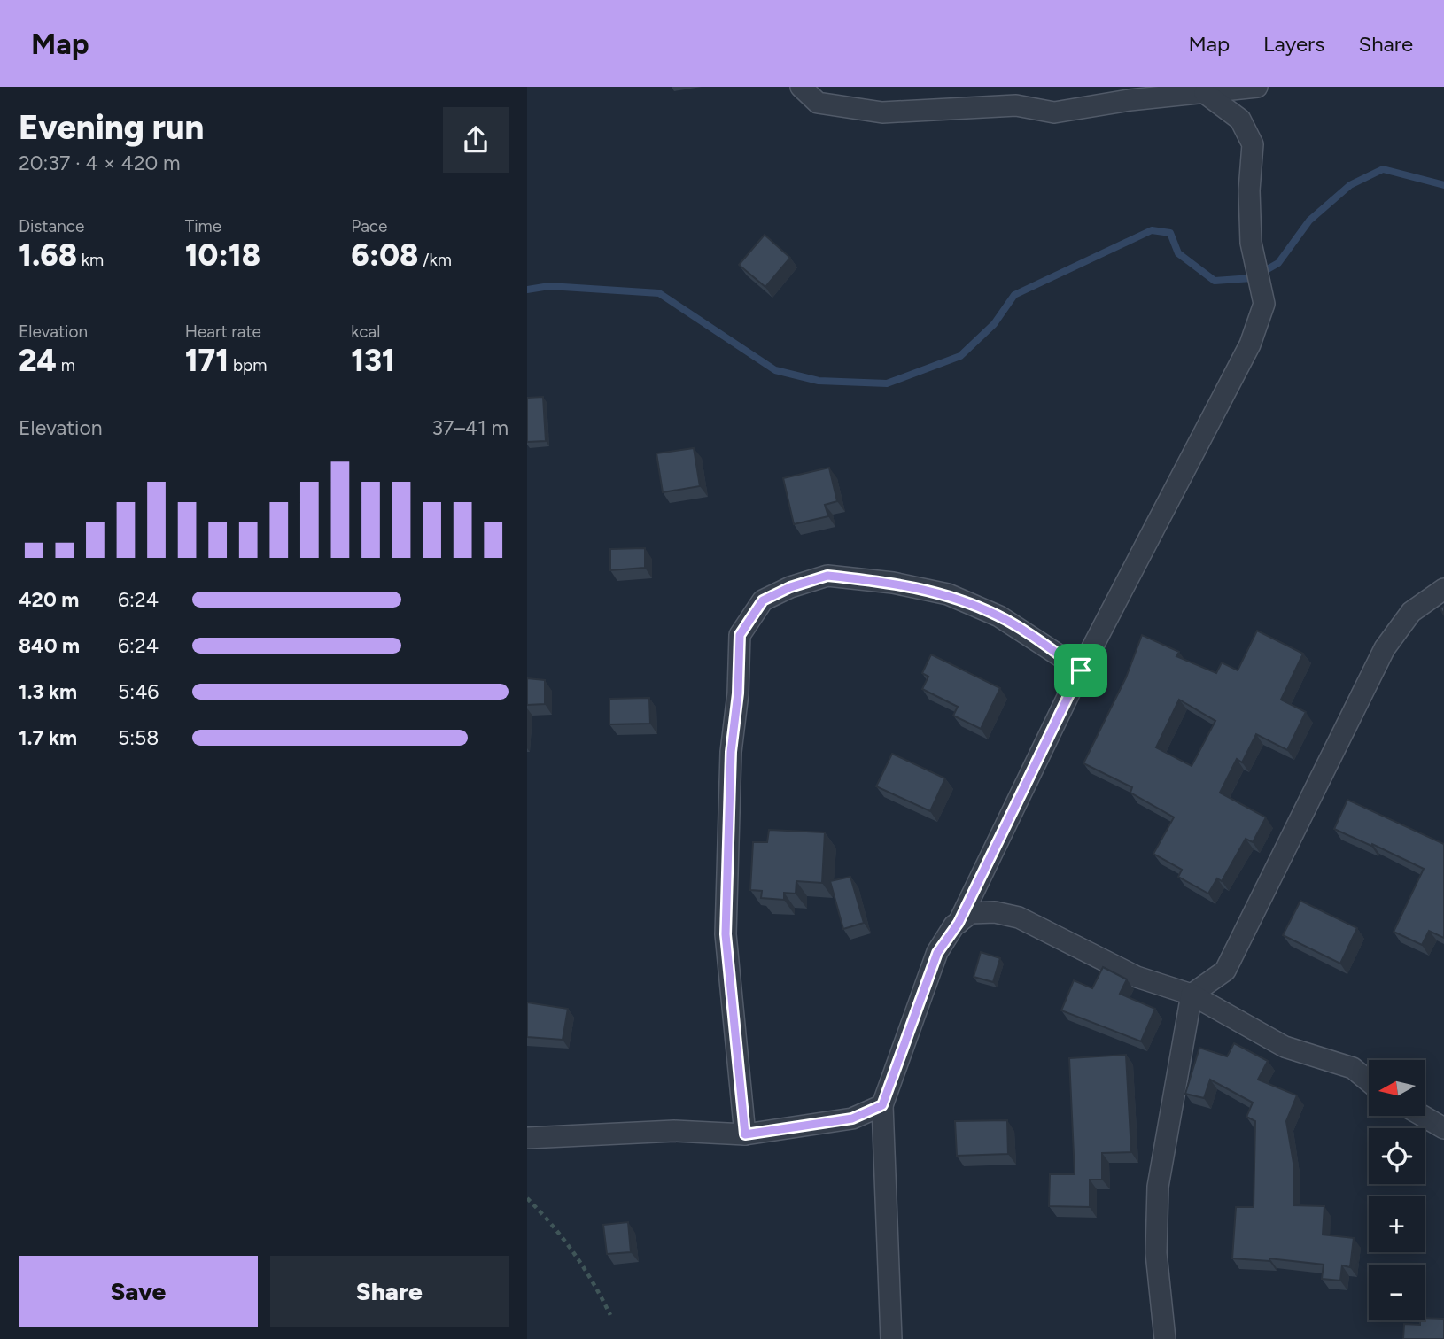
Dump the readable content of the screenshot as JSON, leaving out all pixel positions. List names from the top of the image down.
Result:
{
  "north": "left",
  "page": {
    "header": "Map",
    "nav": ["Map", "Layers", "Share"],
    "heading": ["Evening run", "20:37 · 4 × 420 m"],
    "stats": [
      ["Distance", "1.68 km"],
      ["Time", "10:18"],
      ["Pace", "6:08 /km"],
      ["Elevation", "24 m"],
      ["Heart rate", "171 bpm"],
      ["kcal", "131"]
    ],
    "chart": ["Elevation", "37–41 m"],
    "list": [
      {
        "name": "420 m",
        "note": "6:24"
      },
      {
        "name": "840 m",
        "note": "6:24"
      },
      {
        "name": "1.3 km",
        "note": "5:46"
      },
      {
        "name": "1.7 km",
        "note": "5:58"
      }
    ],
    "map_buttons": ["+", "−"],
    "buttons": ["Save", "Share"]
  }
}
